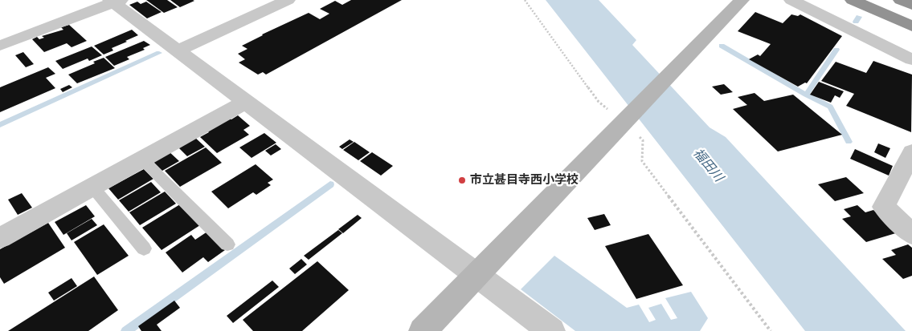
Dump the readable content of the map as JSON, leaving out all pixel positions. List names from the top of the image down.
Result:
{
  "water": ["福田川"],
  "places": ["市立甚目寺西小学校"]
}
